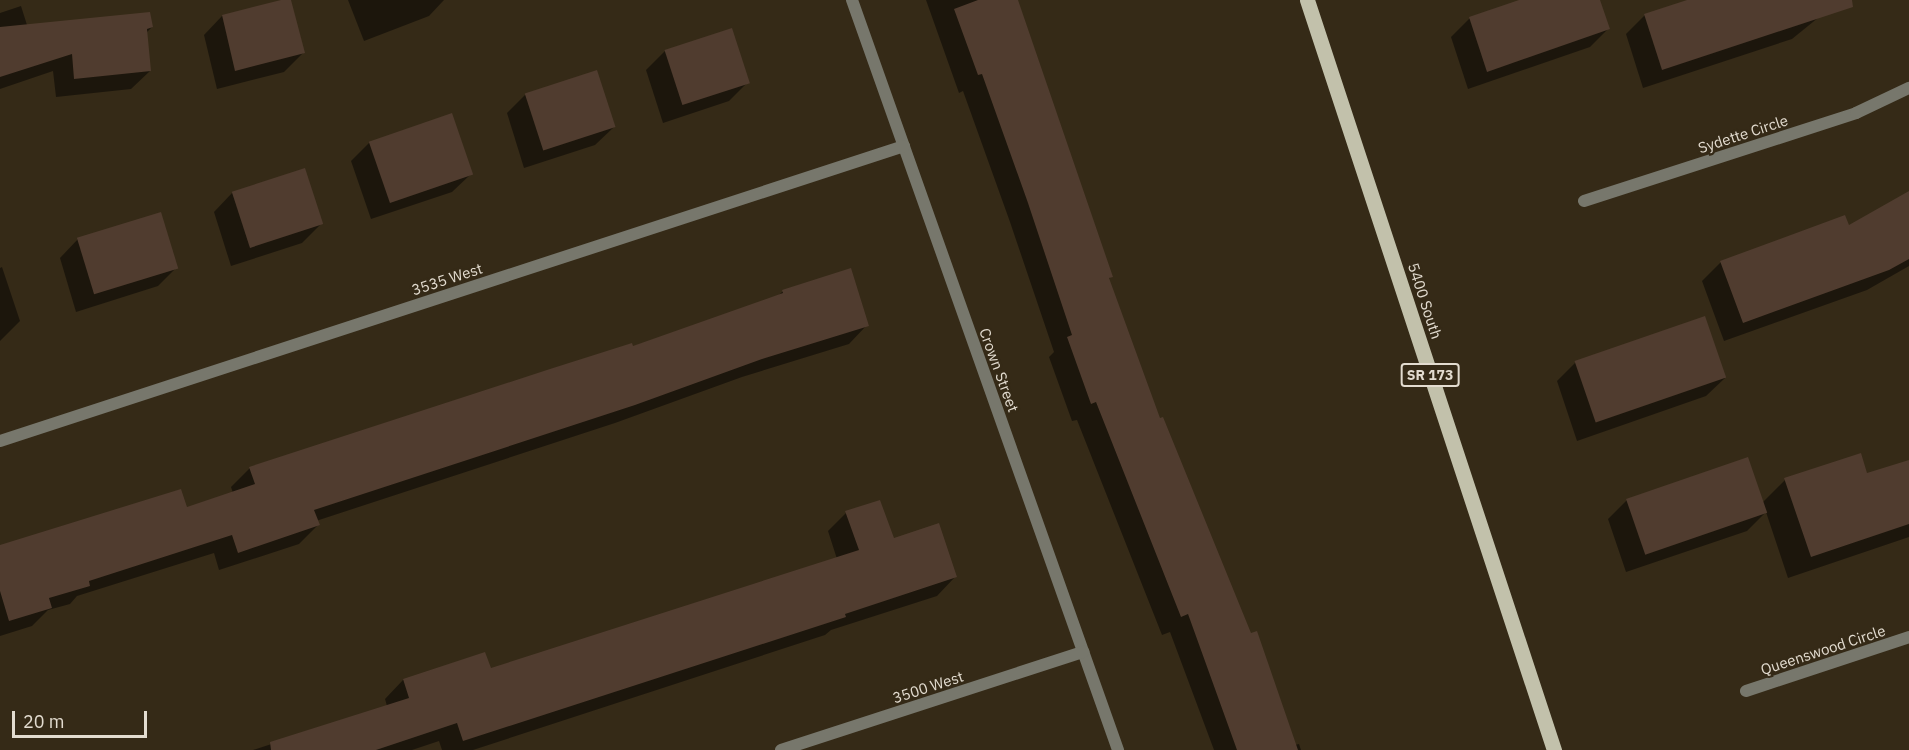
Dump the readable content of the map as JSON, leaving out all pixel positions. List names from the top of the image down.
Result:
{
  "streets": {
    "main road": ["5400 South", "SR 173"],
    "street": [
      "Sydette Circle",
      "3535 West",
      "Crown Street",
      "Queenswood Circle",
      "3500 West"
    ]
  },
  "crossings": [
    ["3535 West", "Crown Street"],
    ["Crown Street", "3500 West"]
  ],
  "scale_bar": "20 m"
}
